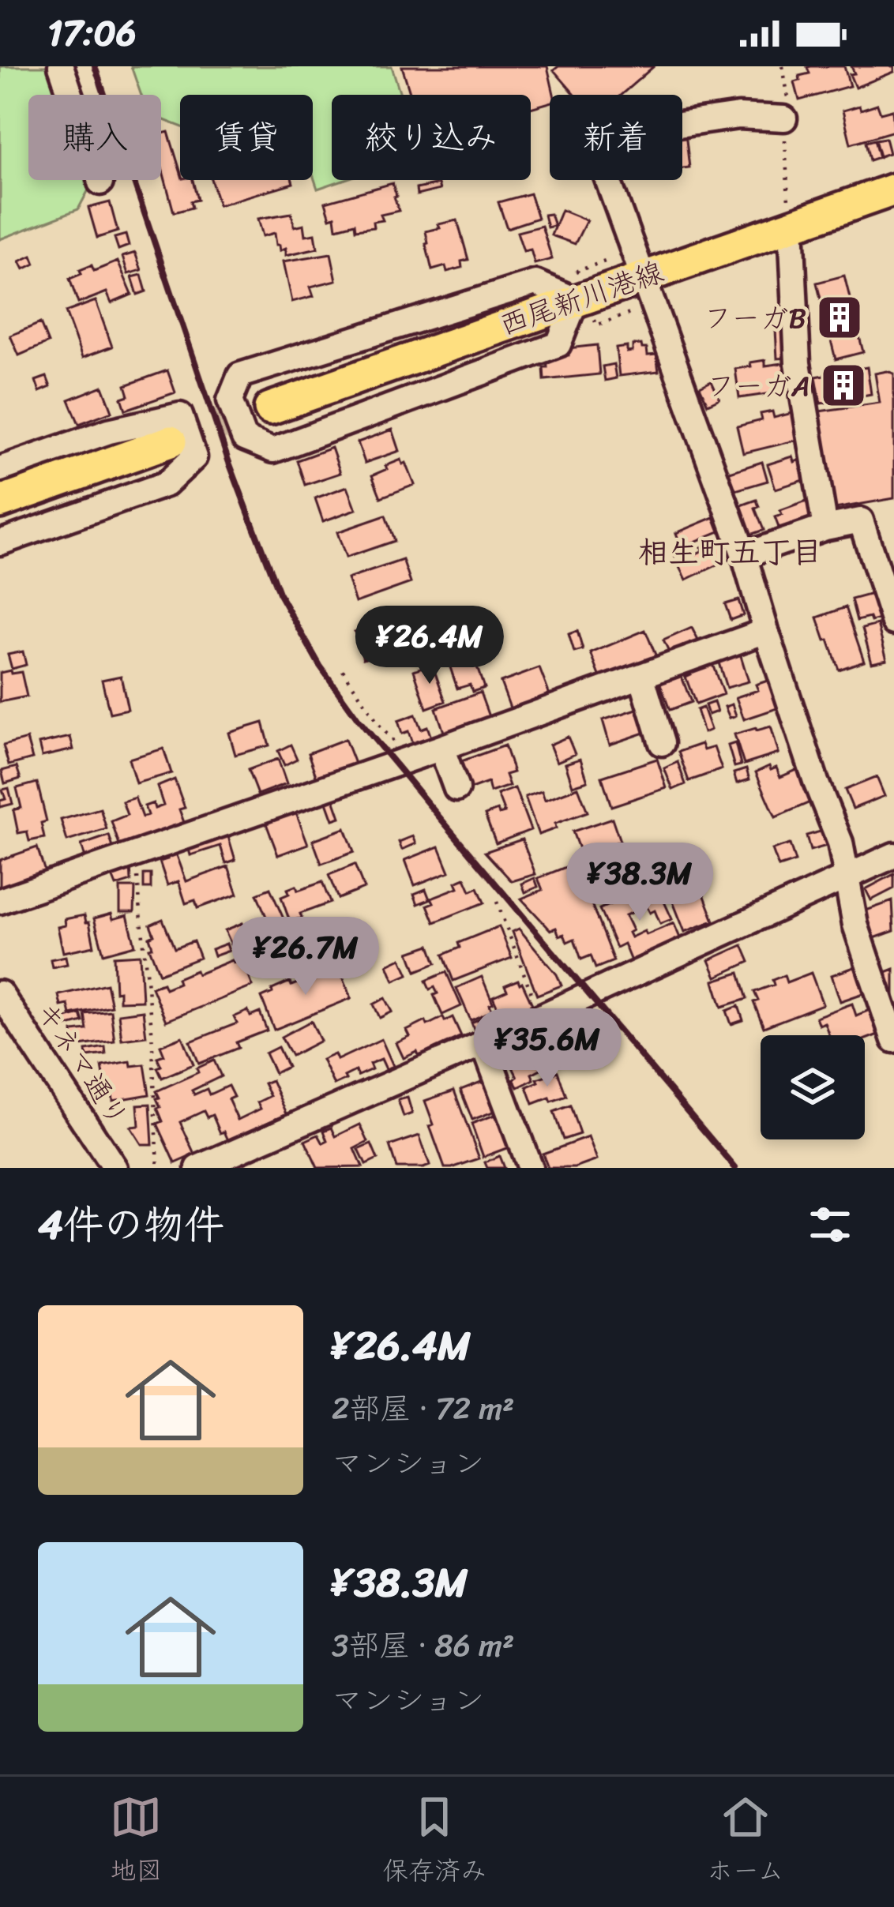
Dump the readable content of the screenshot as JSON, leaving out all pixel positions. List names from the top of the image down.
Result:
{
  "streets": {
    "main road": ["西尾新川港線"],
    "street": ["キネマ通り"]
  },
  "districts": ["相生町五丁目"],
  "places": {
    "building": ["フーガB", "フーガA"]
  },
  "page": {
    "status": "17:06",
    "chip": [
      "購入",
      "賃貸",
      "絞り込み",
      "新着"
    ],
    "price": [
      "¥26.4M",
      "¥38.3M",
      "¥26.7M",
      "¥35.6M"
    ],
    "heading": "4件の物件",
    "list": [
      {
        "name": "¥26.4M",
        "note": "2部屋 · 72 m² · マンション"
      },
      {
        "name": "¥38.3M",
        "note": "3部屋 · 86 m² · マンション"
      }
    ],
    "tabs": ["地図", "保存済み", "ホーム"]
  }
}
